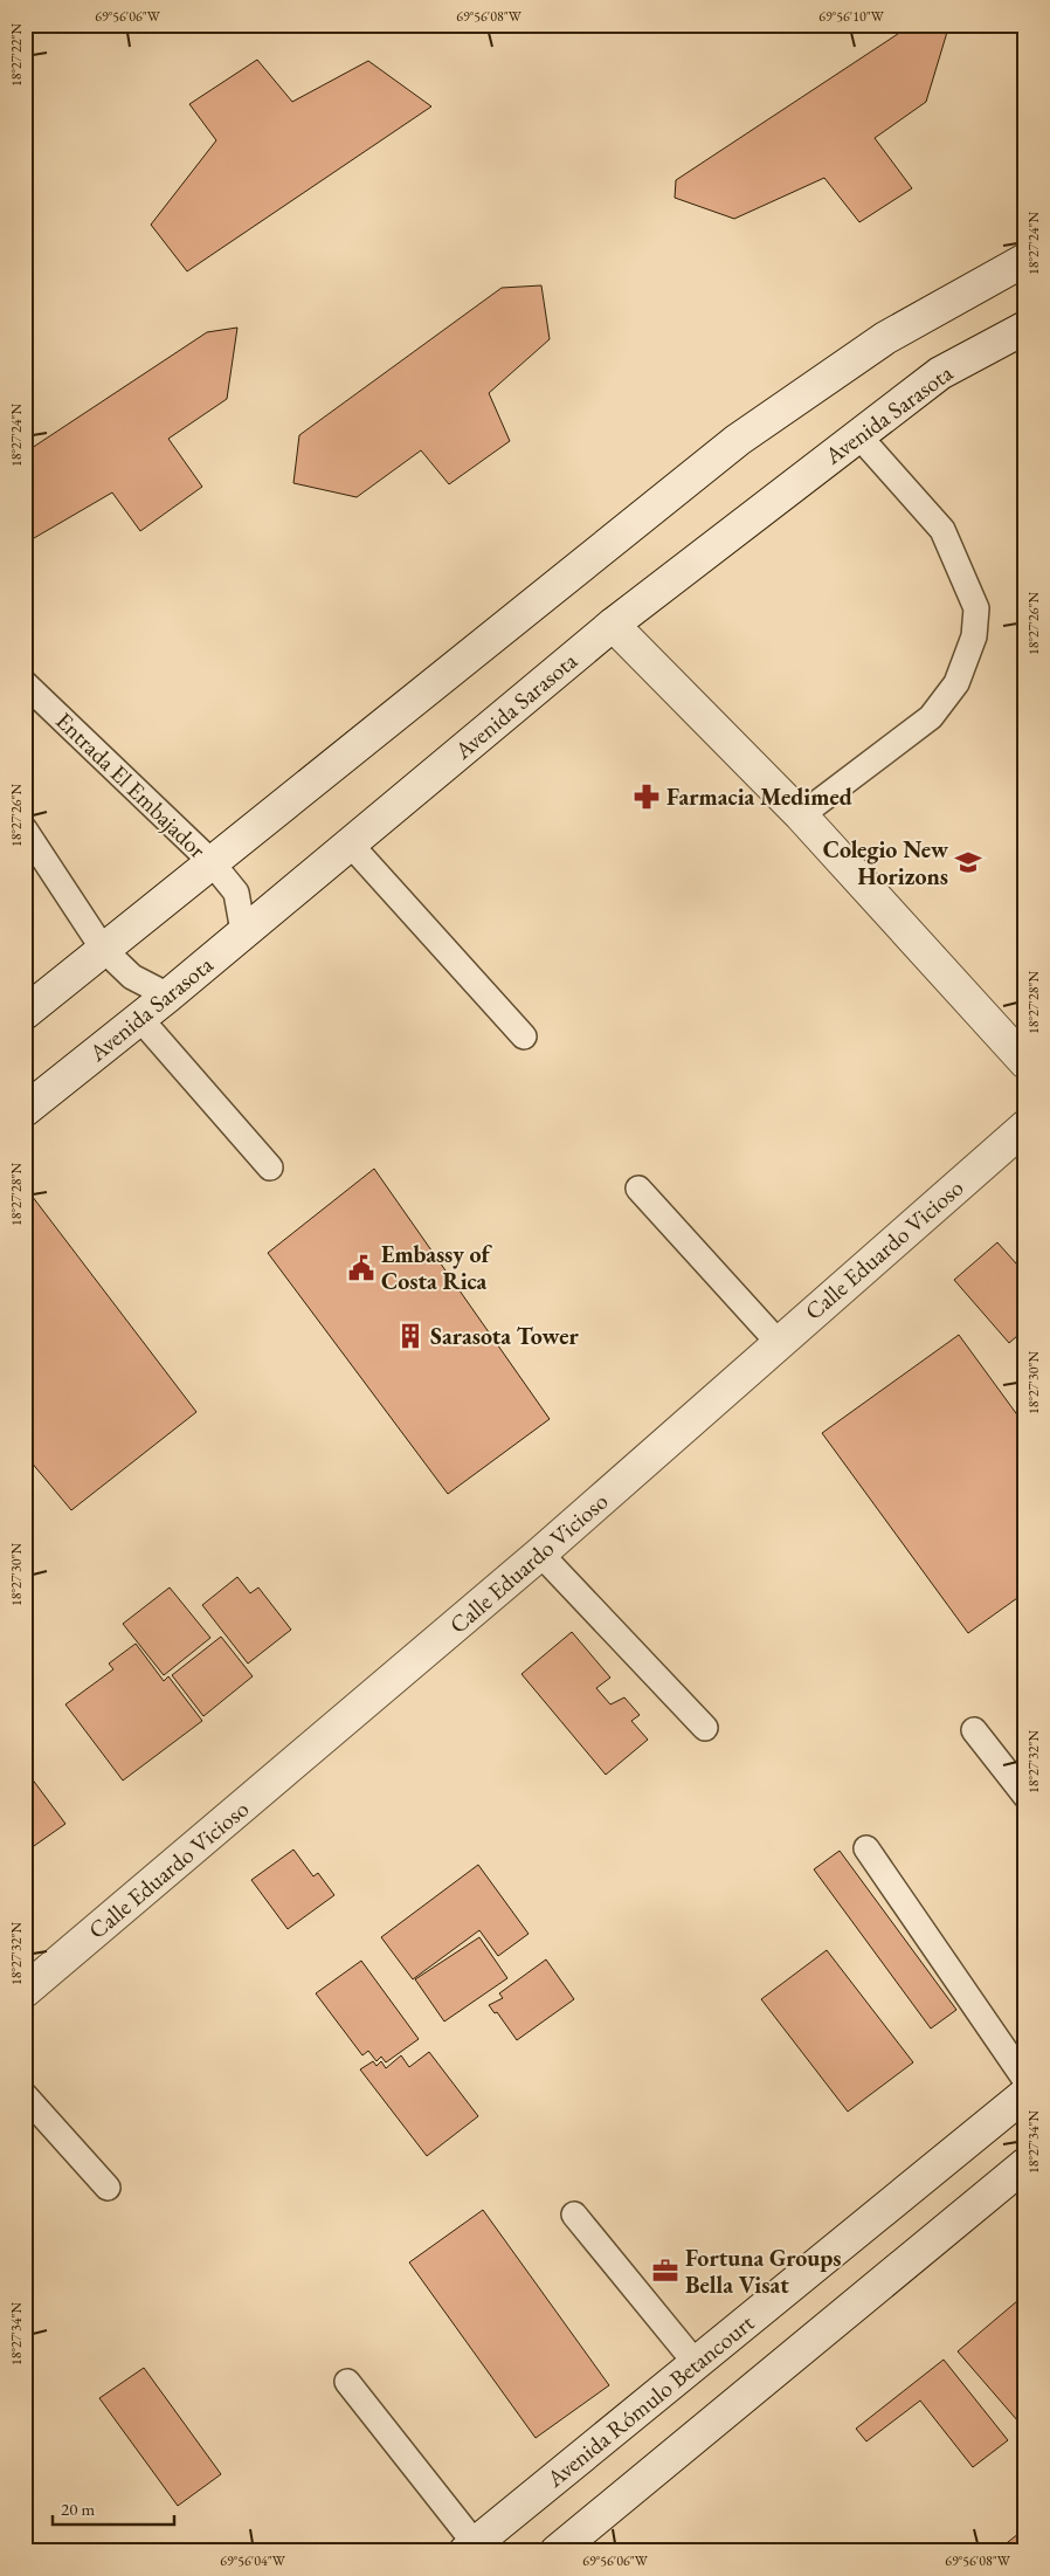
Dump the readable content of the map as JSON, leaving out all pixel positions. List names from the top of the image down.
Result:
{
  "streets": {
    "main road": ["Avenida Sarasota", "Calle Eduardo Vicioso", "Avenida Rómulo Betancourt"],
    "lane": ["Entrada El Embajador"]
  },
  "crossings": [
    ["Avenida Sarasota", "Entrada El Embajador"]
  ],
  "places": {
    "pharmacy": ["Farmacia Medimed"],
    "school or university": ["Colegio New Horizons"],
    "public building": ["Embassy of Costa Rica"],
    "building": ["Sarasota Tower"],
    "office": ["Fortuna Groups Bella Visat"]
  },
  "scale_bar": "20 m",
  "coordinates": [
    "69°56'06\"W",
    "69°56'08\"W",
    "69°56'10\"W",
    "18°27'22\"N",
    "18°27'24\"N",
    "18°27'26\"N",
    "18°27'28\"N",
    "18°27'30\"N",
    "18°27'32\"N",
    "18°27'34\"N",
    "69°56'04\"W"
  ]
}
